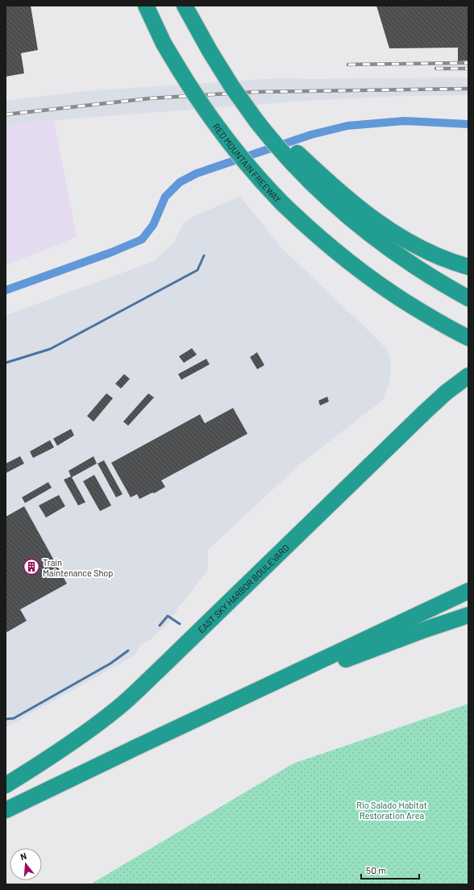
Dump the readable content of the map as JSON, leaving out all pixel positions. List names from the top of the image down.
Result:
{
  "streets": {
    "highway": ["RED MOUNTAIN FREEWAY", "EAST SKY HARBOR BOULEVARD"]
  },
  "parks": ["Rio Salado Habitat Restoration Area"],
  "places": {
    "building": ["Train Maintenance Shop"]
  },
  "scale_bar": "50 m",
  "north": "top"
}
